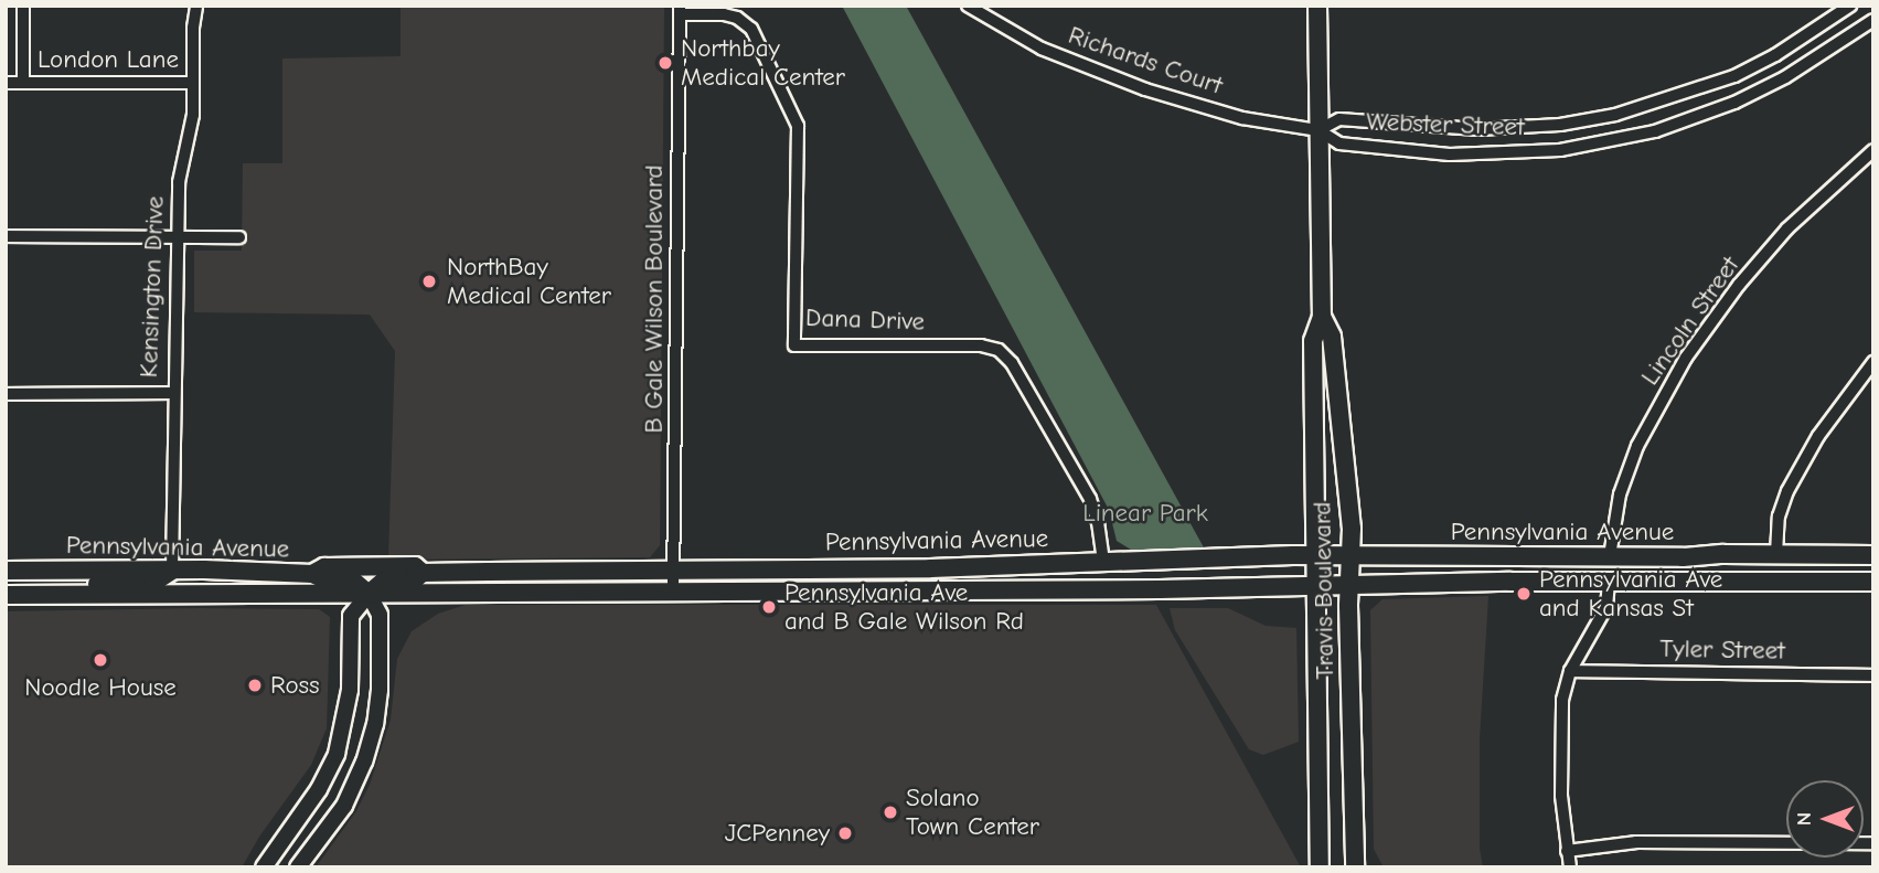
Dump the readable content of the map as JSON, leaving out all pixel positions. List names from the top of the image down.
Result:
{
  "streets": {
    "main road": ["Pennsylvania Avenue", "Travis Boulevard"],
    "street": [
      "London Lane",
      "Richards Court",
      "Webster Street",
      "Kensington Drive",
      "B Gale Wilson Boulevard",
      "Dana Drive",
      "Lincoln Street",
      "Tyler Street"
    ]
  },
  "crossings": [
    ["London Lane", "Kensington Drive"],
    ["Richards Court", "Webster Street"],
    ["Richards Court", "Travis Boulevard"],
    ["Webster Street", "Travis Boulevard"],
    ["Kensington Drive", "Pennsylvania Avenue"],
    ["B Gale Wilson Boulevard", "Dana Drive"],
    ["B Gale Wilson Boulevard", "Pennsylvania Avenue"],
    ["Dana Drive", "Pennsylvania Avenue"],
    ["Lincoln Street", "Pennsylvania Avenue"],
    ["Pennsylvania Avenue", "Travis Boulevard"]
  ],
  "parks": ["Linear Park"],
  "places": [
    "Northbay Medical Center",
    "NorthBay Medical Center",
    "Pennsylvania Ave and Kansas St",
    "Pennsylvania Ave and B Gale Wilson Rd",
    "Noodle House",
    "Ross",
    "Solano Town Center",
    "JCPenney"
  ],
  "north": "left"
}
